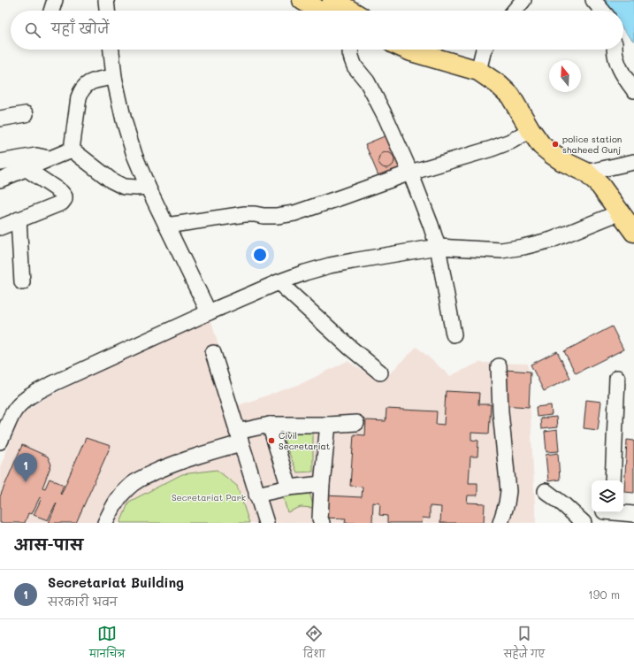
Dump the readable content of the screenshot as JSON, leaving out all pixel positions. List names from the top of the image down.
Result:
{
  "parks": ["Secretariat Park"],
  "places": ["police station shaheed Gunj", "Civil Secretariat"],
  "north": "top",
  "page": {
    "search": "यहाँ खोजें",
    "pins": "1",
    "heading": "आस-पास",
    "list": [
      {
        "mark": "1",
        "name": "Secretariat Building",
        "note": "सरकारी भवन",
        "value": "190 m"
      }
    ],
    "nav": ["मानचित्र", "दिशा", "सहेजे गए"]
  }
}
